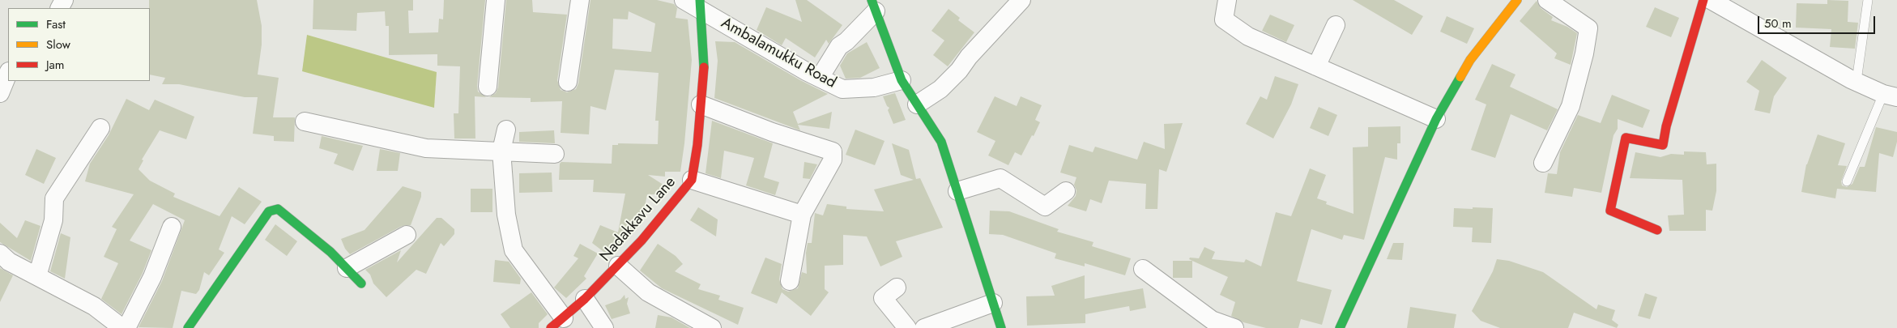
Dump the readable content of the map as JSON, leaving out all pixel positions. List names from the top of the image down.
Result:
{
  "streets": {
    "street": ["Ambalamukku Road", "Nadakkavu Lane"]
  },
  "crossings": [
    ["Ambalamukku Road", "Nadakkavu Lane"]
  ],
  "legend": ["Fast", "Slow", "Jam"],
  "scale_bar": "50 m"
}
